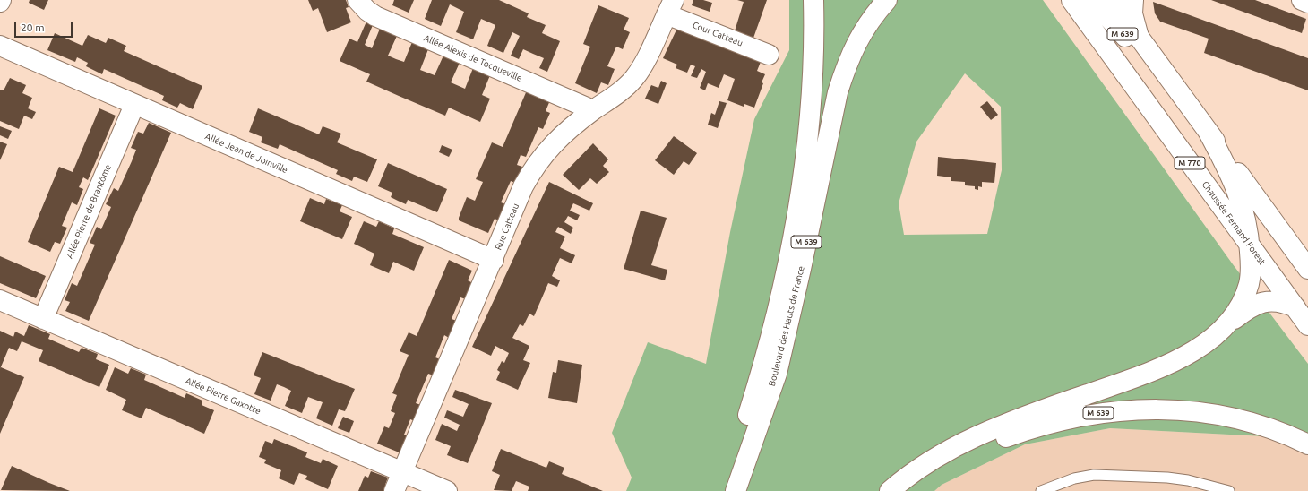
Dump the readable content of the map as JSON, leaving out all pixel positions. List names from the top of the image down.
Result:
{
  "streets": {
    "main road": [
      "Cour Catteau",
      "M 639",
      "Allée Alexis de Tocqueville",
      "Allée Jean de Joinville",
      "M 770",
      "Allée Pierre de Brantôme",
      "Chaussée Fernand Forest",
      "Rue Catteau",
      "Boulevard des Hauts de France",
      "Allée Pierre Gaxotte"
    ]
  },
  "crossings": [
    ["Cour Catteau", "Rue Catteau"],
    ["M 639", "Chaussée Fernand Forest"],
    ["Allée Alexis de Tocqueville", "Rue Catteau"],
    ["Allée Jean de Joinville", "Allée Pierre de Brantôme"],
    ["Allée Jean de Joinville", "Rue Catteau"],
    ["Allée Pierre de Brantôme", "Allée Pierre Gaxotte"],
    ["Rue Catteau", "Allée Pierre Gaxotte"]
  ],
  "scale_bar": "20 m"
}
